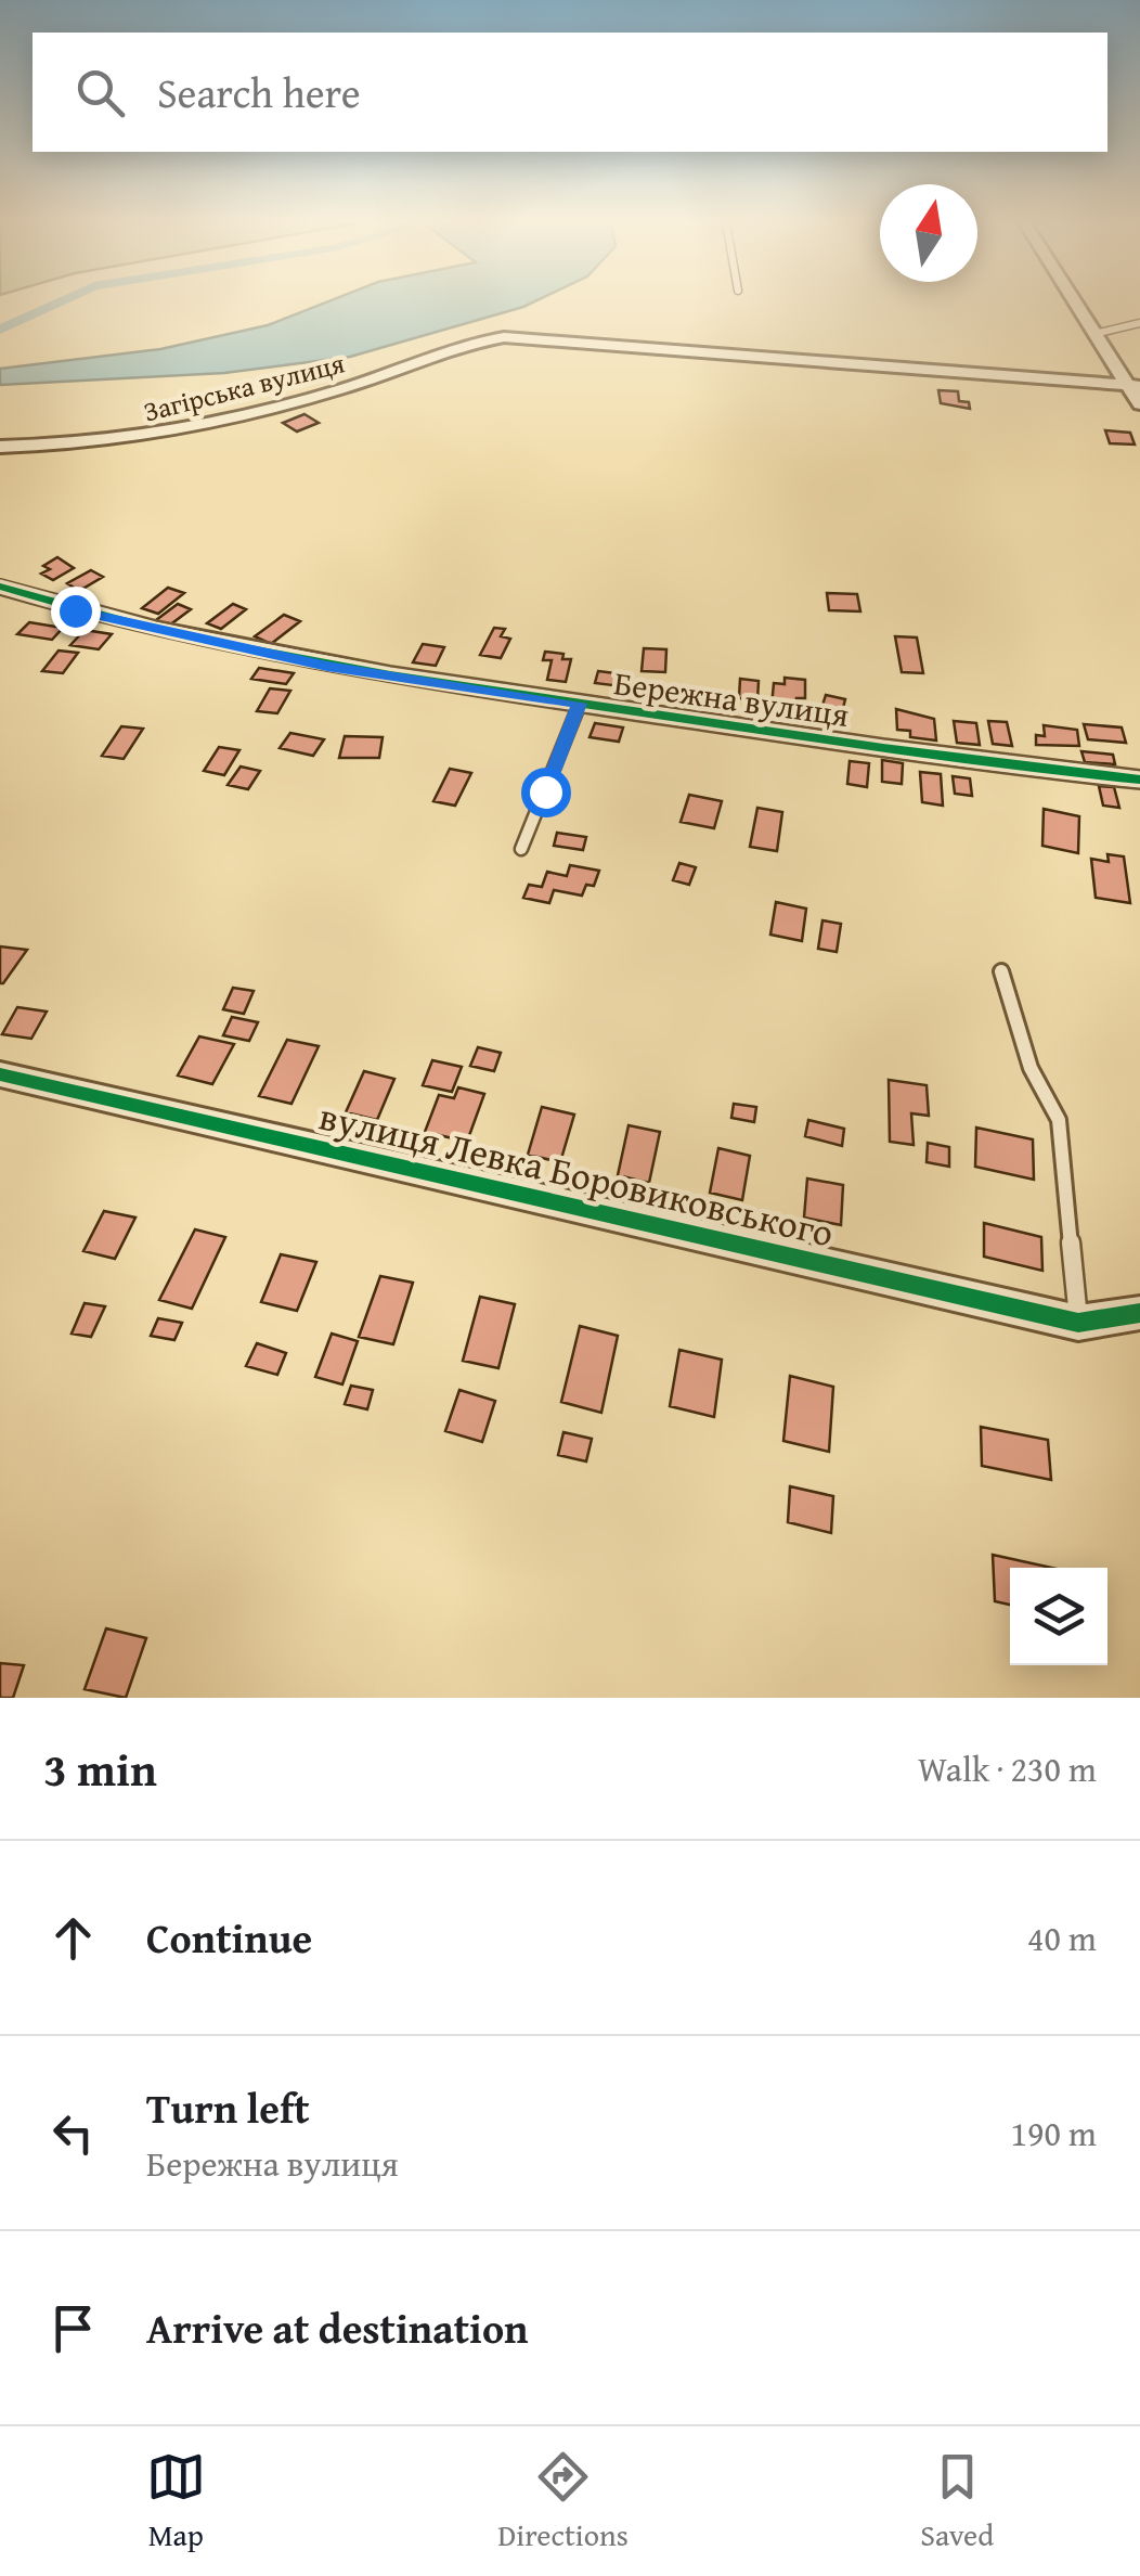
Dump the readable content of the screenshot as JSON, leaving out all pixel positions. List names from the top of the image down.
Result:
{
  "streets": {
    "street": ["Загірська вулиця", "Бережна вулиця", "вулиця Левка Боровиковського"]
  },
  "north": "top",
  "page": {
    "search": "Search here",
    "heading": ["3 min", "Walk · 230 m"],
    "list": [
      ["Continue", "40 m"],
      ["Turn left", "Бережна вулиця", "190 m"],
      "Arrive at destination"
    ],
    "nav": ["Map", "Directions", "Saved"]
  }
}
